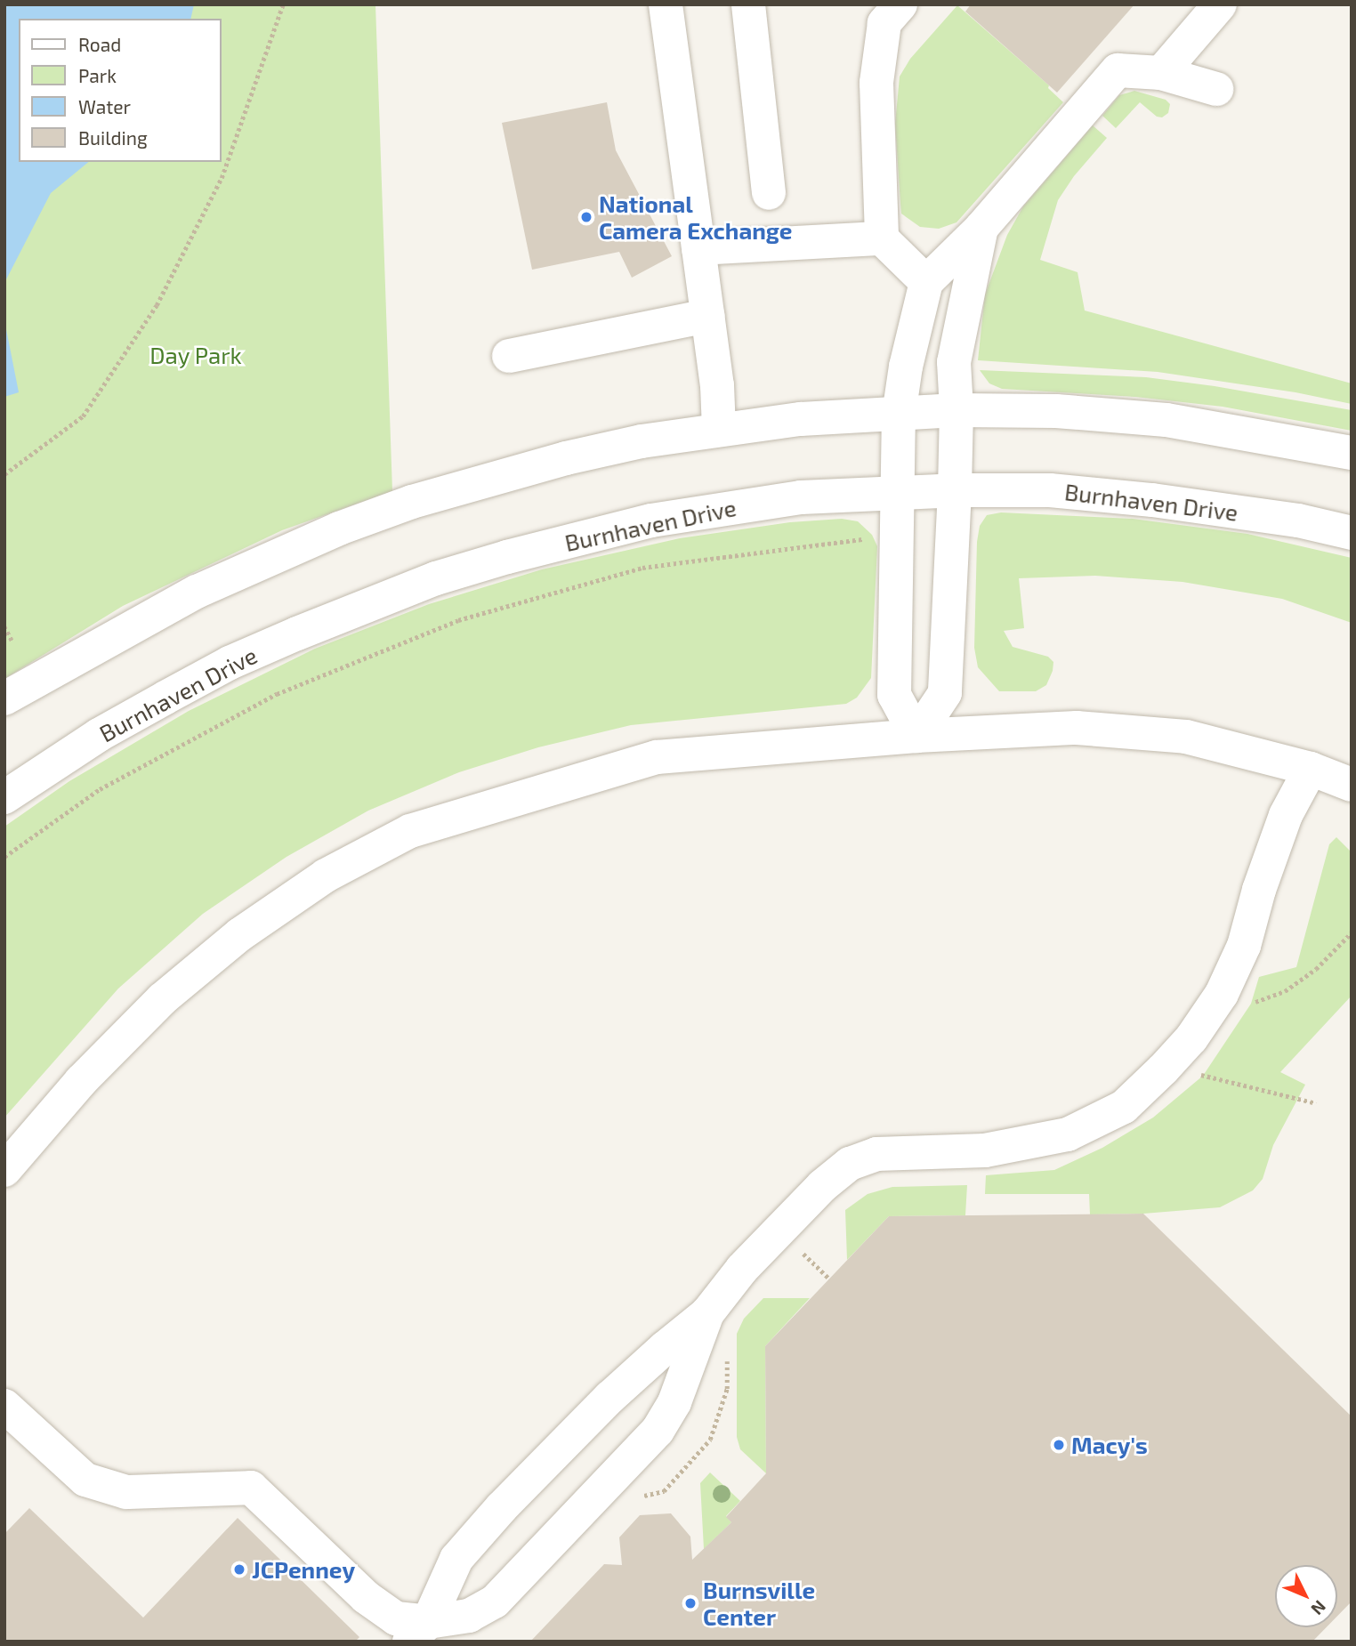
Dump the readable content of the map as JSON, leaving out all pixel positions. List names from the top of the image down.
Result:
{
  "streets": {
    "street": ["Burnhaven Drive"]
  },
  "parks": ["Day Park"],
  "places": [
    "National Camera Exchange",
    "Macy's",
    "JCPenney",
    "Burnsville Center"
  ],
  "legend": [
    "Road",
    "Park",
    "Water",
    "Building"
  ],
  "north": "bottom right"
}
